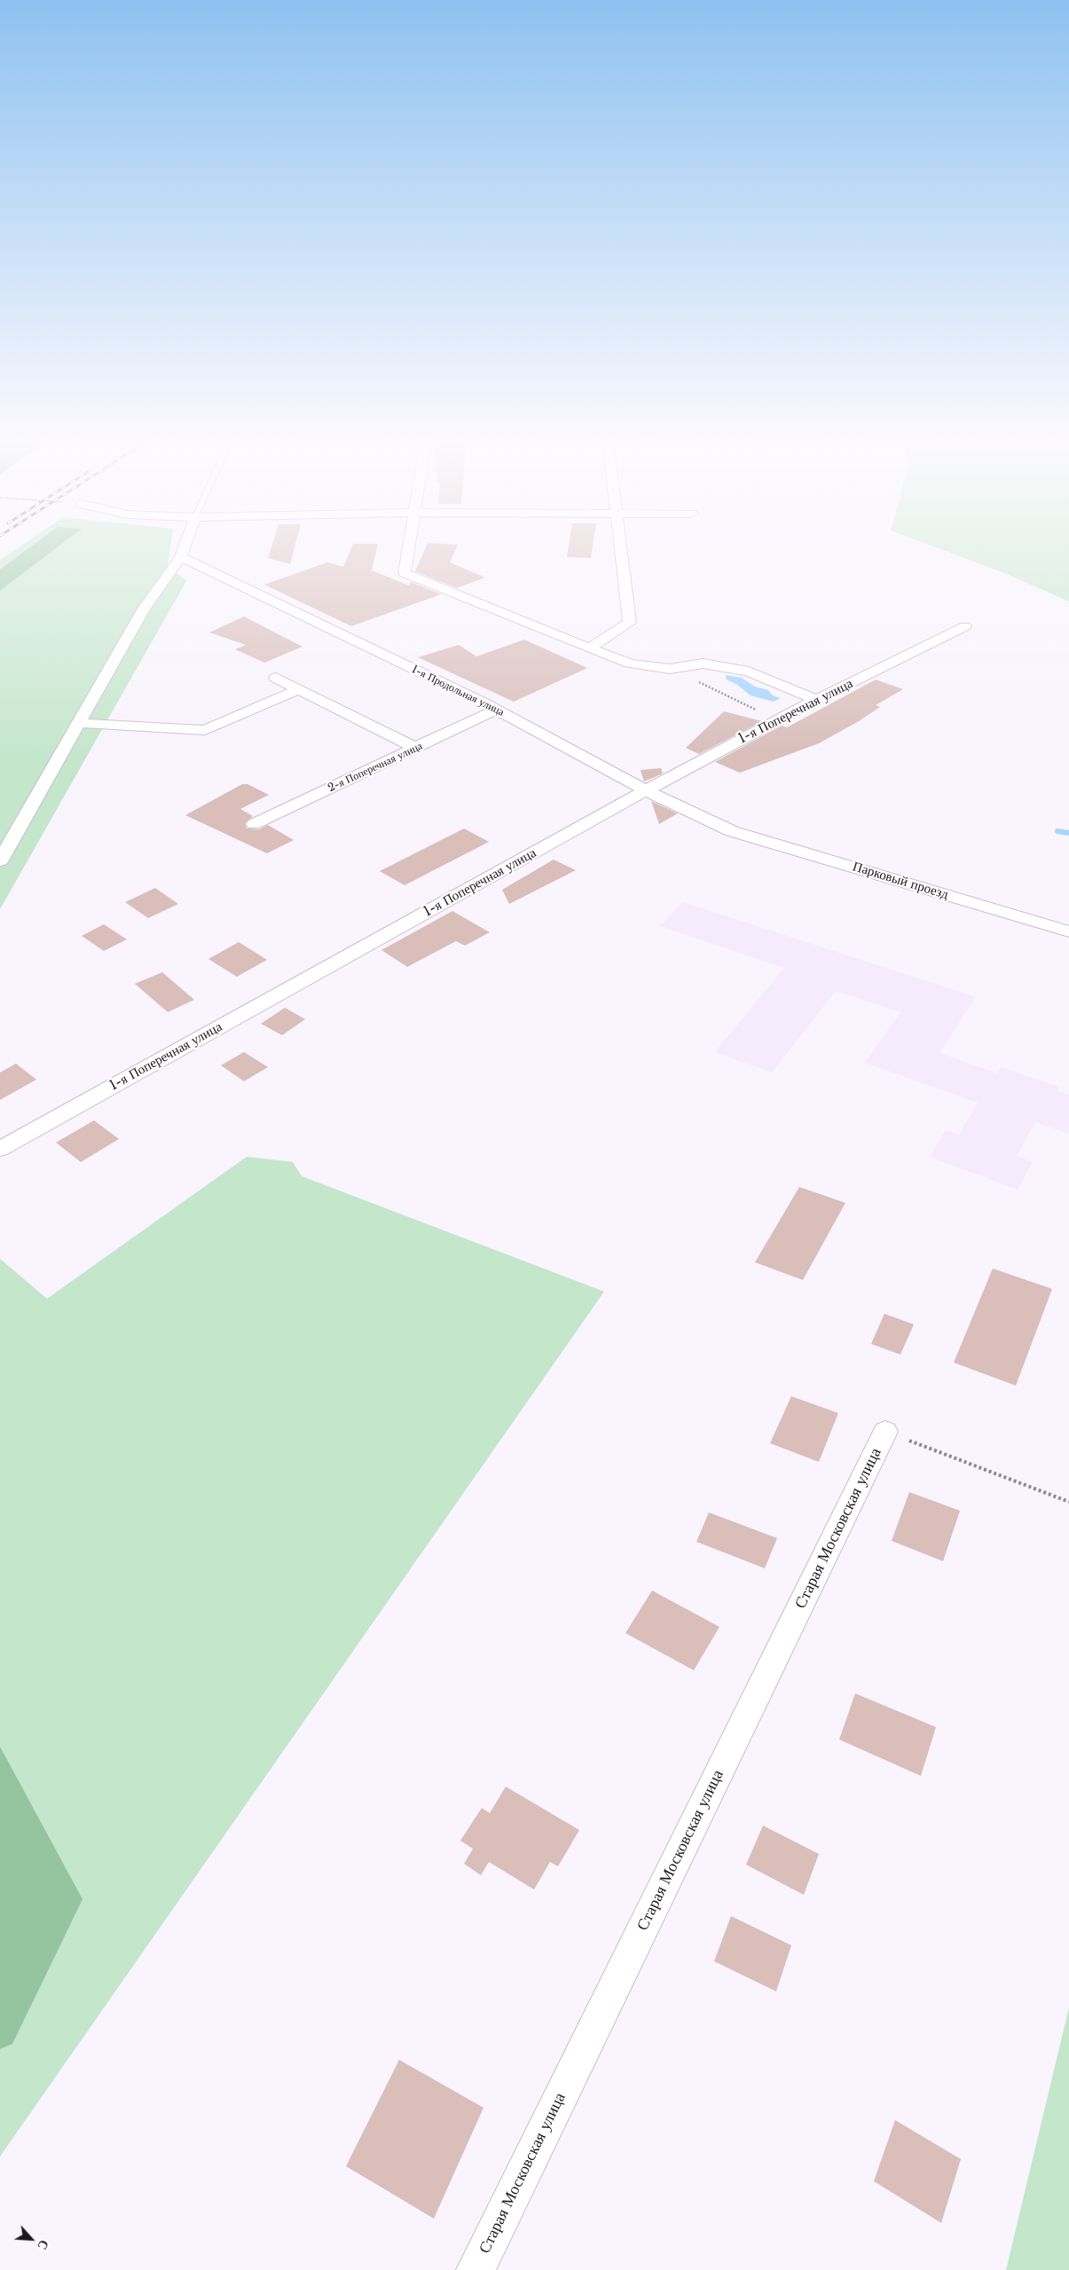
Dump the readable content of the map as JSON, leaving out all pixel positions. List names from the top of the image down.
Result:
{
  "streets": {
    "street": [
      "1-я Продольная улица",
      "1-я Поперечная улица",
      "2-я Поперечная улица",
      "Парковый проезд",
      "Старая Московская улица"
    ]
  },
  "crossings": [
    ["1-я Продольная улица", "1-я Поперечная улица"],
    ["1-я Продольная улица", "2-я Поперечная улица"],
    ["1-я Продольная улица", "Парковый проезд"]
  ],
  "north": "bottom right"
}
